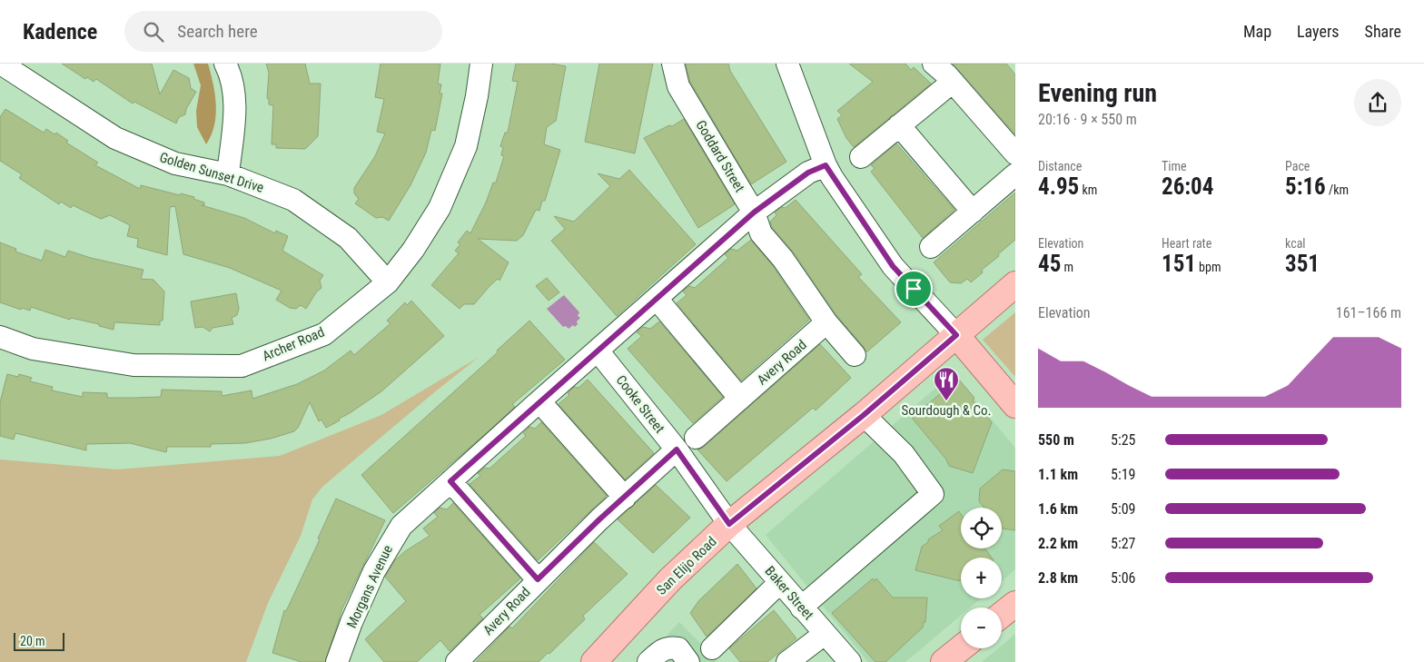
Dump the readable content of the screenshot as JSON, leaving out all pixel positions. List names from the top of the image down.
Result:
{
  "streets": {
    "main road": ["San Elijo Road"],
    "street": [
      "Goddard Street",
      "Golden Sunset Drive",
      "Archer Road",
      "Avery Road",
      "Cooke Street",
      "Morgans Avenue",
      "Baker Street"
    ]
  },
  "crossings": [
    ["Goddard Street", "Avery Road"],
    ["Goddard Street", "Morgans Avenue"],
    ["Golden Sunset Drive", "Archer Road"],
    ["Avery Road", "Cooke Street"],
    ["Cooke Street", "San Elijo Road"],
    ["Cooke Street", "Morgans Avenue"],
    ["Cooke Street", "Baker Street"],
    ["San Elijo Road", "Baker Street"]
  ],
  "places": {
    "restaurant": ["Sourdough & Co."]
  },
  "scale_bar": "20 m",
  "page": {
    "header": "Kadence",
    "search": "Search here",
    "nav": ["Map", "Layers", "Share"],
    "heading": ["Evening run", "20:16 · 9 × 550 m"],
    "stats": [
      ["Distance", "4.95 km"],
      ["Time", "26:04"],
      ["Pace", "5:16 /km"],
      ["Elevation", "45 m"],
      ["Heart rate", "151 bpm"],
      ["kcal", "351"]
    ],
    "chart": ["Elevation", "161–166 m"],
    "list": [
      {
        "name": "550 m",
        "note": "5:25"
      },
      {
        "name": "1.1 km",
        "note": "5:19"
      },
      {
        "name": "1.6 km",
        "note": "5:09"
      },
      {
        "name": "2.2 km",
        "note": "5:27"
      },
      {
        "name": "2.8 km",
        "note": "5:06"
      }
    ],
    "map_buttons": ["+", "−"],
    "scale": "20 m"
  }
}
